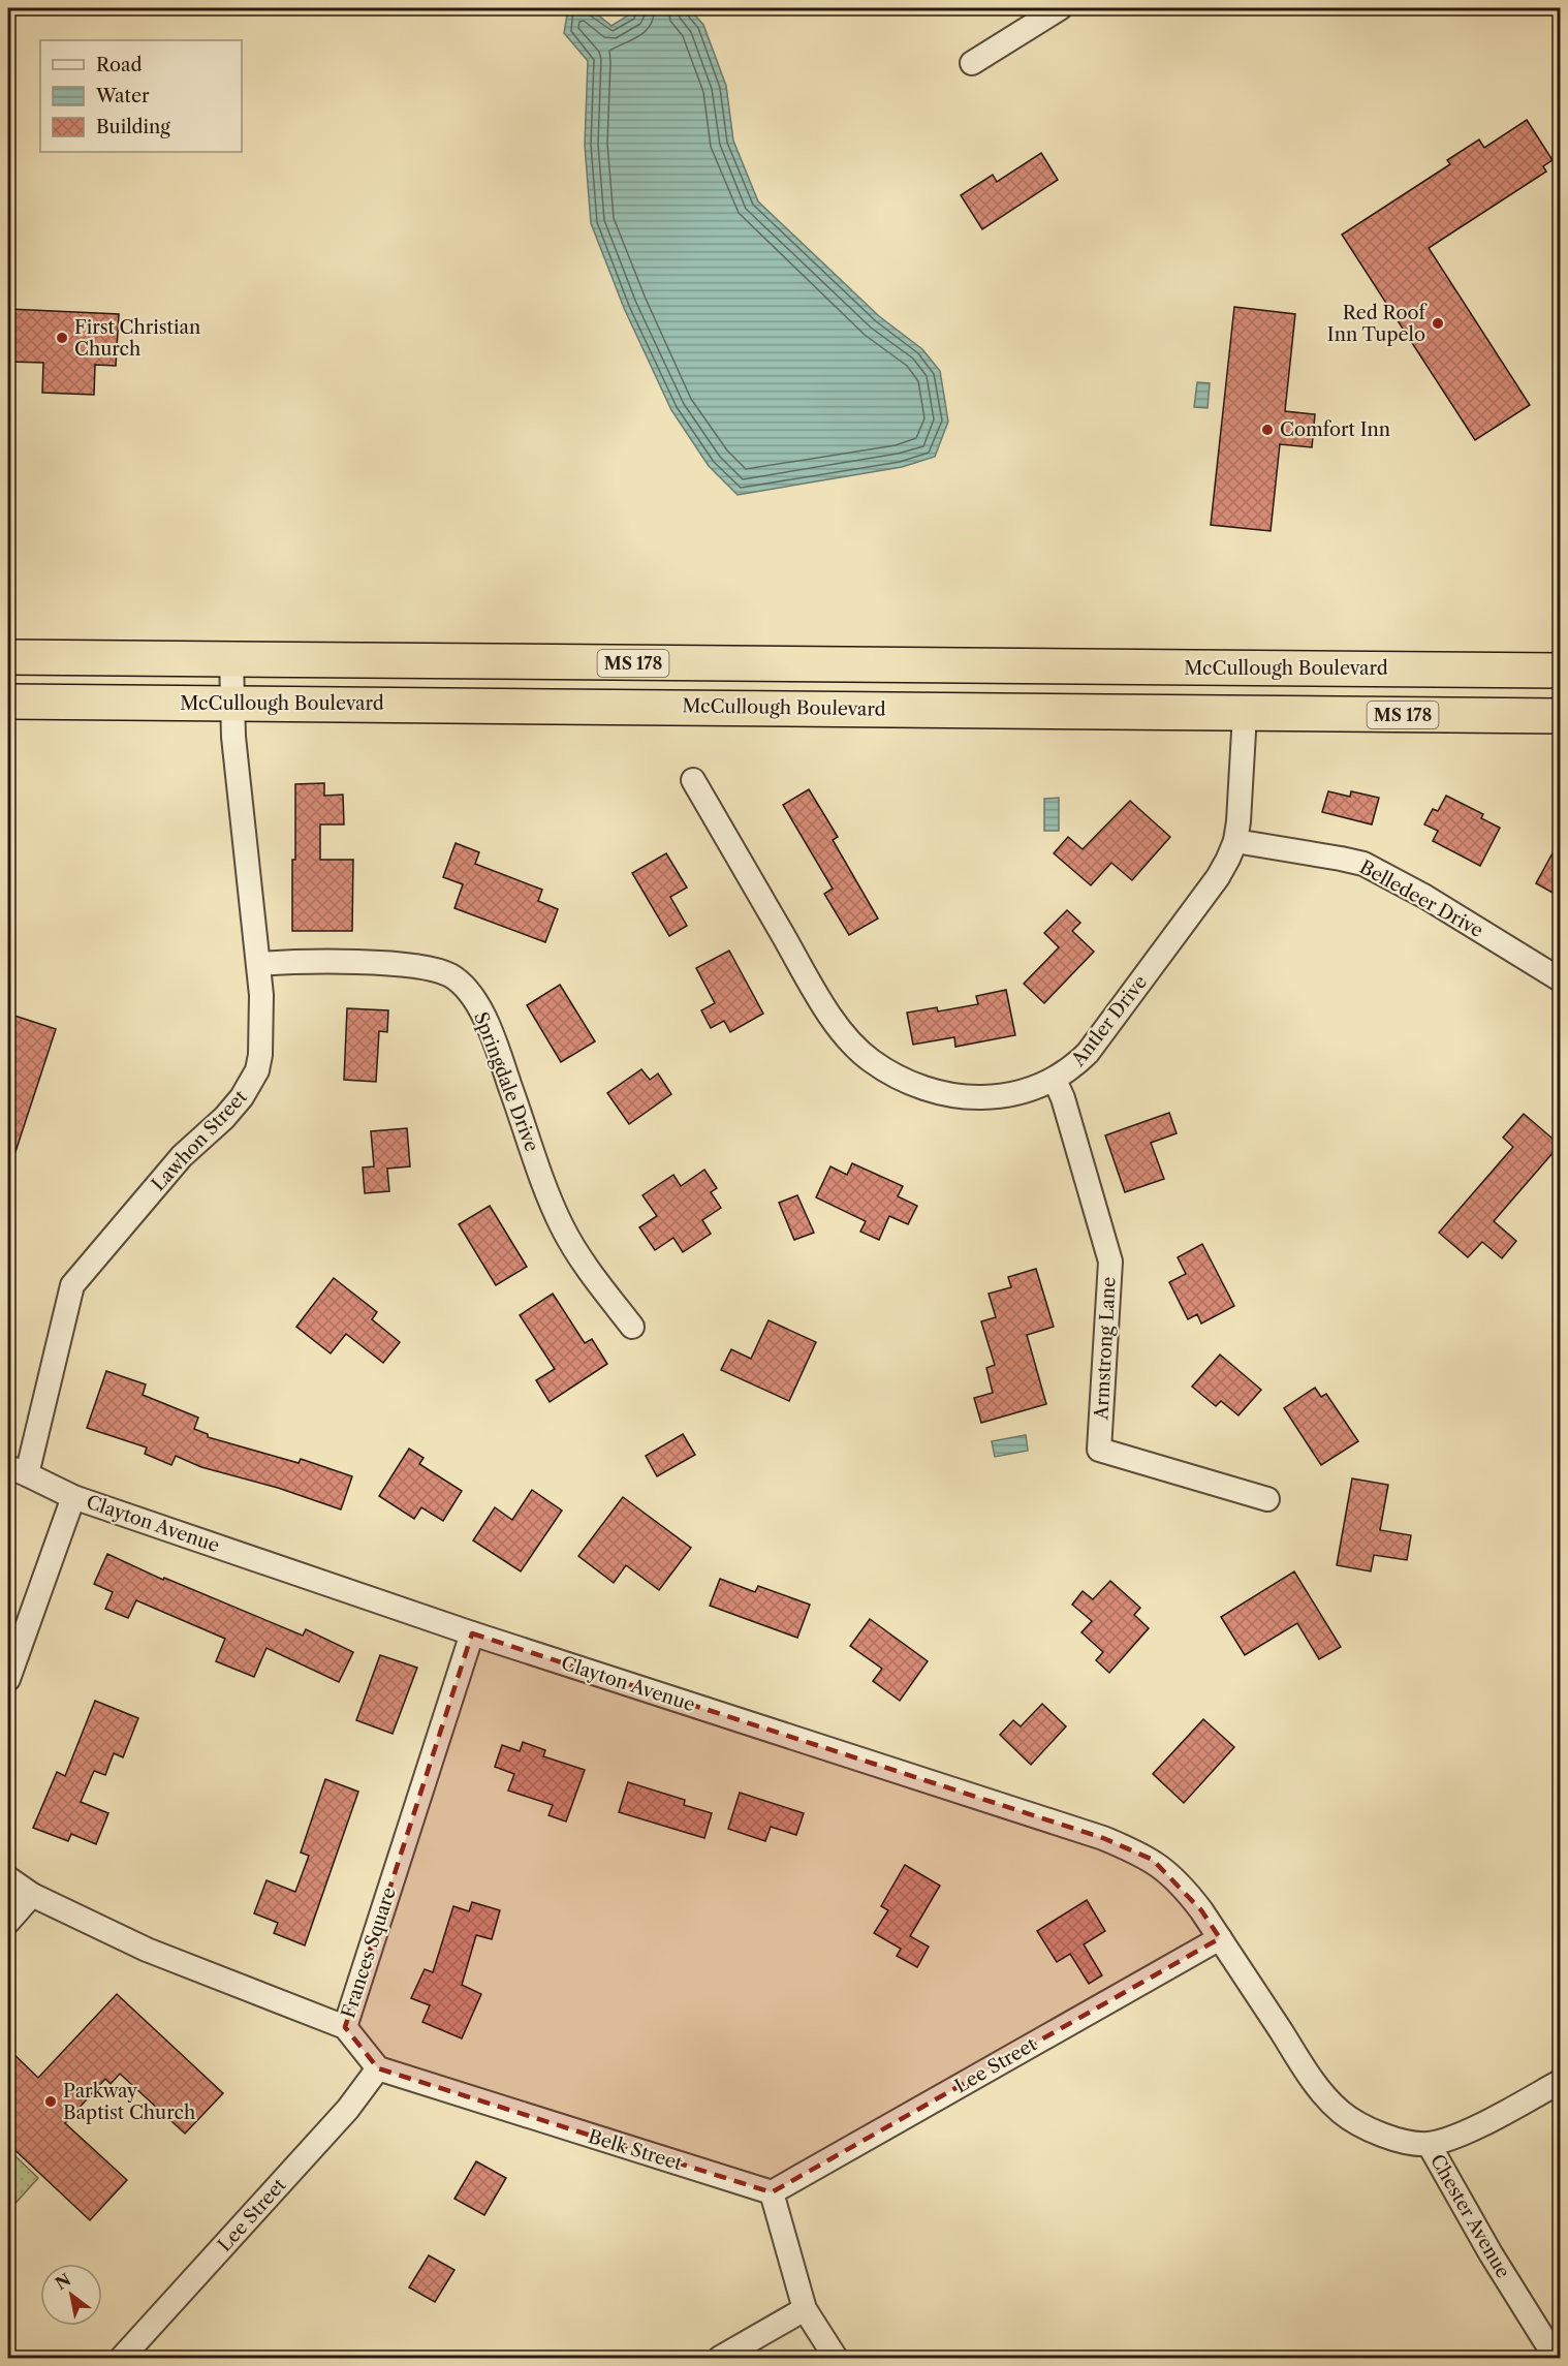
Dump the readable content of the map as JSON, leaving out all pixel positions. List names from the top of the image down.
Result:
{
  "streets": {
    "highway": ["MS 178", "McCullough Boulevard"],
    "street": [
      "Belledeer Drive",
      "Antler Drive",
      "Springdale Drive",
      "Lawhon Street",
      "Armstrong Lane",
      "Clayton Avenue",
      "Frances Square",
      "Lee Street",
      "Belk Street",
      "Chester Avenue"
    ]
  },
  "crossings": [
    ["McCullough Boulevard", "Antler Drive"],
    ["McCullough Boulevard", "Lawhon Street"],
    ["Belledeer Drive", "Antler Drive"],
    ["Antler Drive", "Armstrong Lane"],
    ["Springdale Drive", "Lawhon Street"],
    ["Lawhon Street", "Clayton Avenue"],
    ["Clayton Avenue", "Frances Square"],
    ["Clayton Avenue", "Lee Street"],
    ["Clayton Avenue", "Chester Avenue"],
    ["Lee Street", "Belk Street"],
    ["Lee Street", "Chester Avenue"]
  ],
  "places": [
    "Red Roof Inn Tupelo",
    "First Christian Church",
    "Comfort Inn",
    "Parkway Baptist Church"
  ],
  "legend": ["Road", "Water", "Building"],
  "north": "top left"
}
